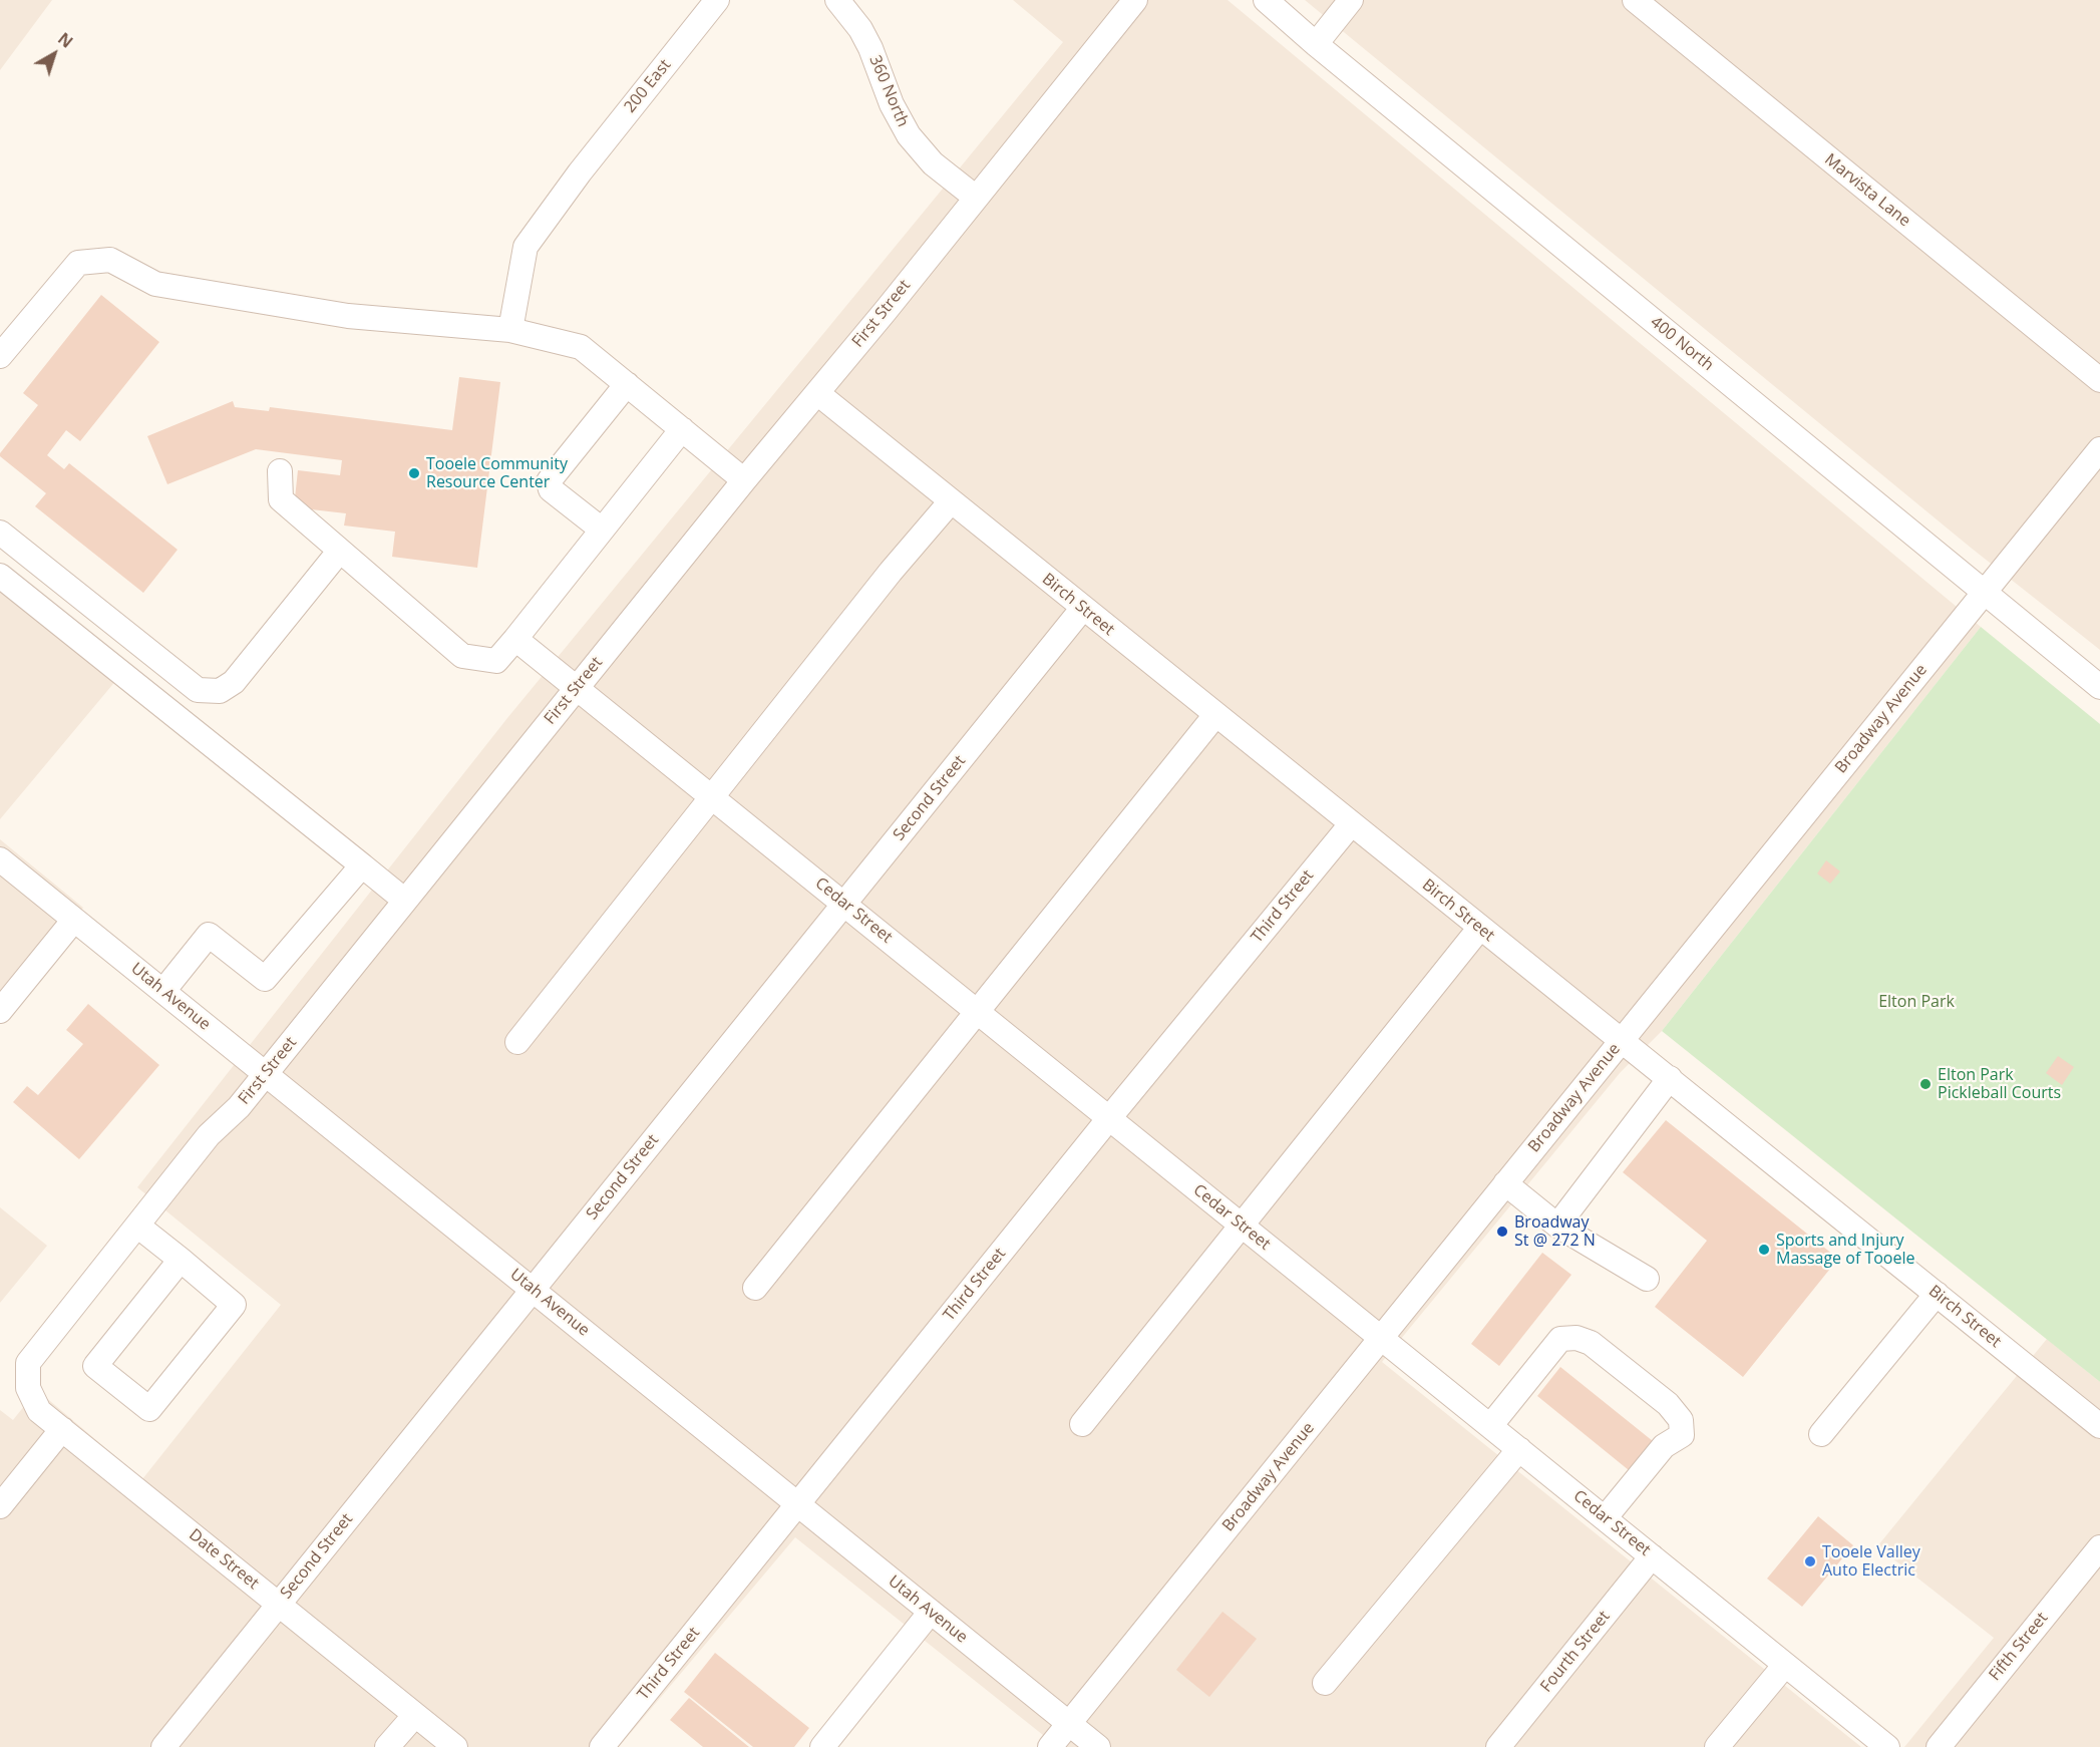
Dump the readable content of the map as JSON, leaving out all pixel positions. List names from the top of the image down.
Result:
{
  "streets": {
    "street": [
      "200 East",
      "360 North",
      "Marvista Lane",
      "First Street",
      "400 North",
      "Birch Street",
      "Broadway Avenue",
      "Second Street",
      "Third Street",
      "Cedar Street",
      "Utah Avenue",
      "Date Street",
      "Fifth Street",
      "Fourth Street"
    ]
  },
  "crossings": [
    ["360 North", "First Street"],
    ["First Street", "Birch Street"],
    ["First Street", "Cedar Street"],
    ["First Street", "Utah Avenue"],
    ["First Street", "Date Street"],
    ["400 North", "Broadway Avenue"],
    ["Birch Street", "Broadway Avenue"],
    ["Birch Street", "Second Street"],
    ["Birch Street", "Third Street"],
    ["Broadway Avenue", "Cedar Street"],
    ["Broadway Avenue", "Utah Avenue"],
    ["Second Street", "Cedar Street"],
    ["Second Street", "Utah Avenue"],
    ["Second Street", "Date Street"],
    ["Third Street", "Cedar Street"],
    ["Third Street", "Utah Avenue"],
    ["Cedar Street", "Fourth Street"]
  ],
  "parks": ["Elton Park"],
  "places": [
    "Tooele Community Resource Center",
    "Elton Park Pickleball Courts",
    "Broadway St @ 272 N",
    "Sports and Injury Massage of Tooele",
    "Tooele Valley Auto Electric"
  ],
  "north": "top right"
}
